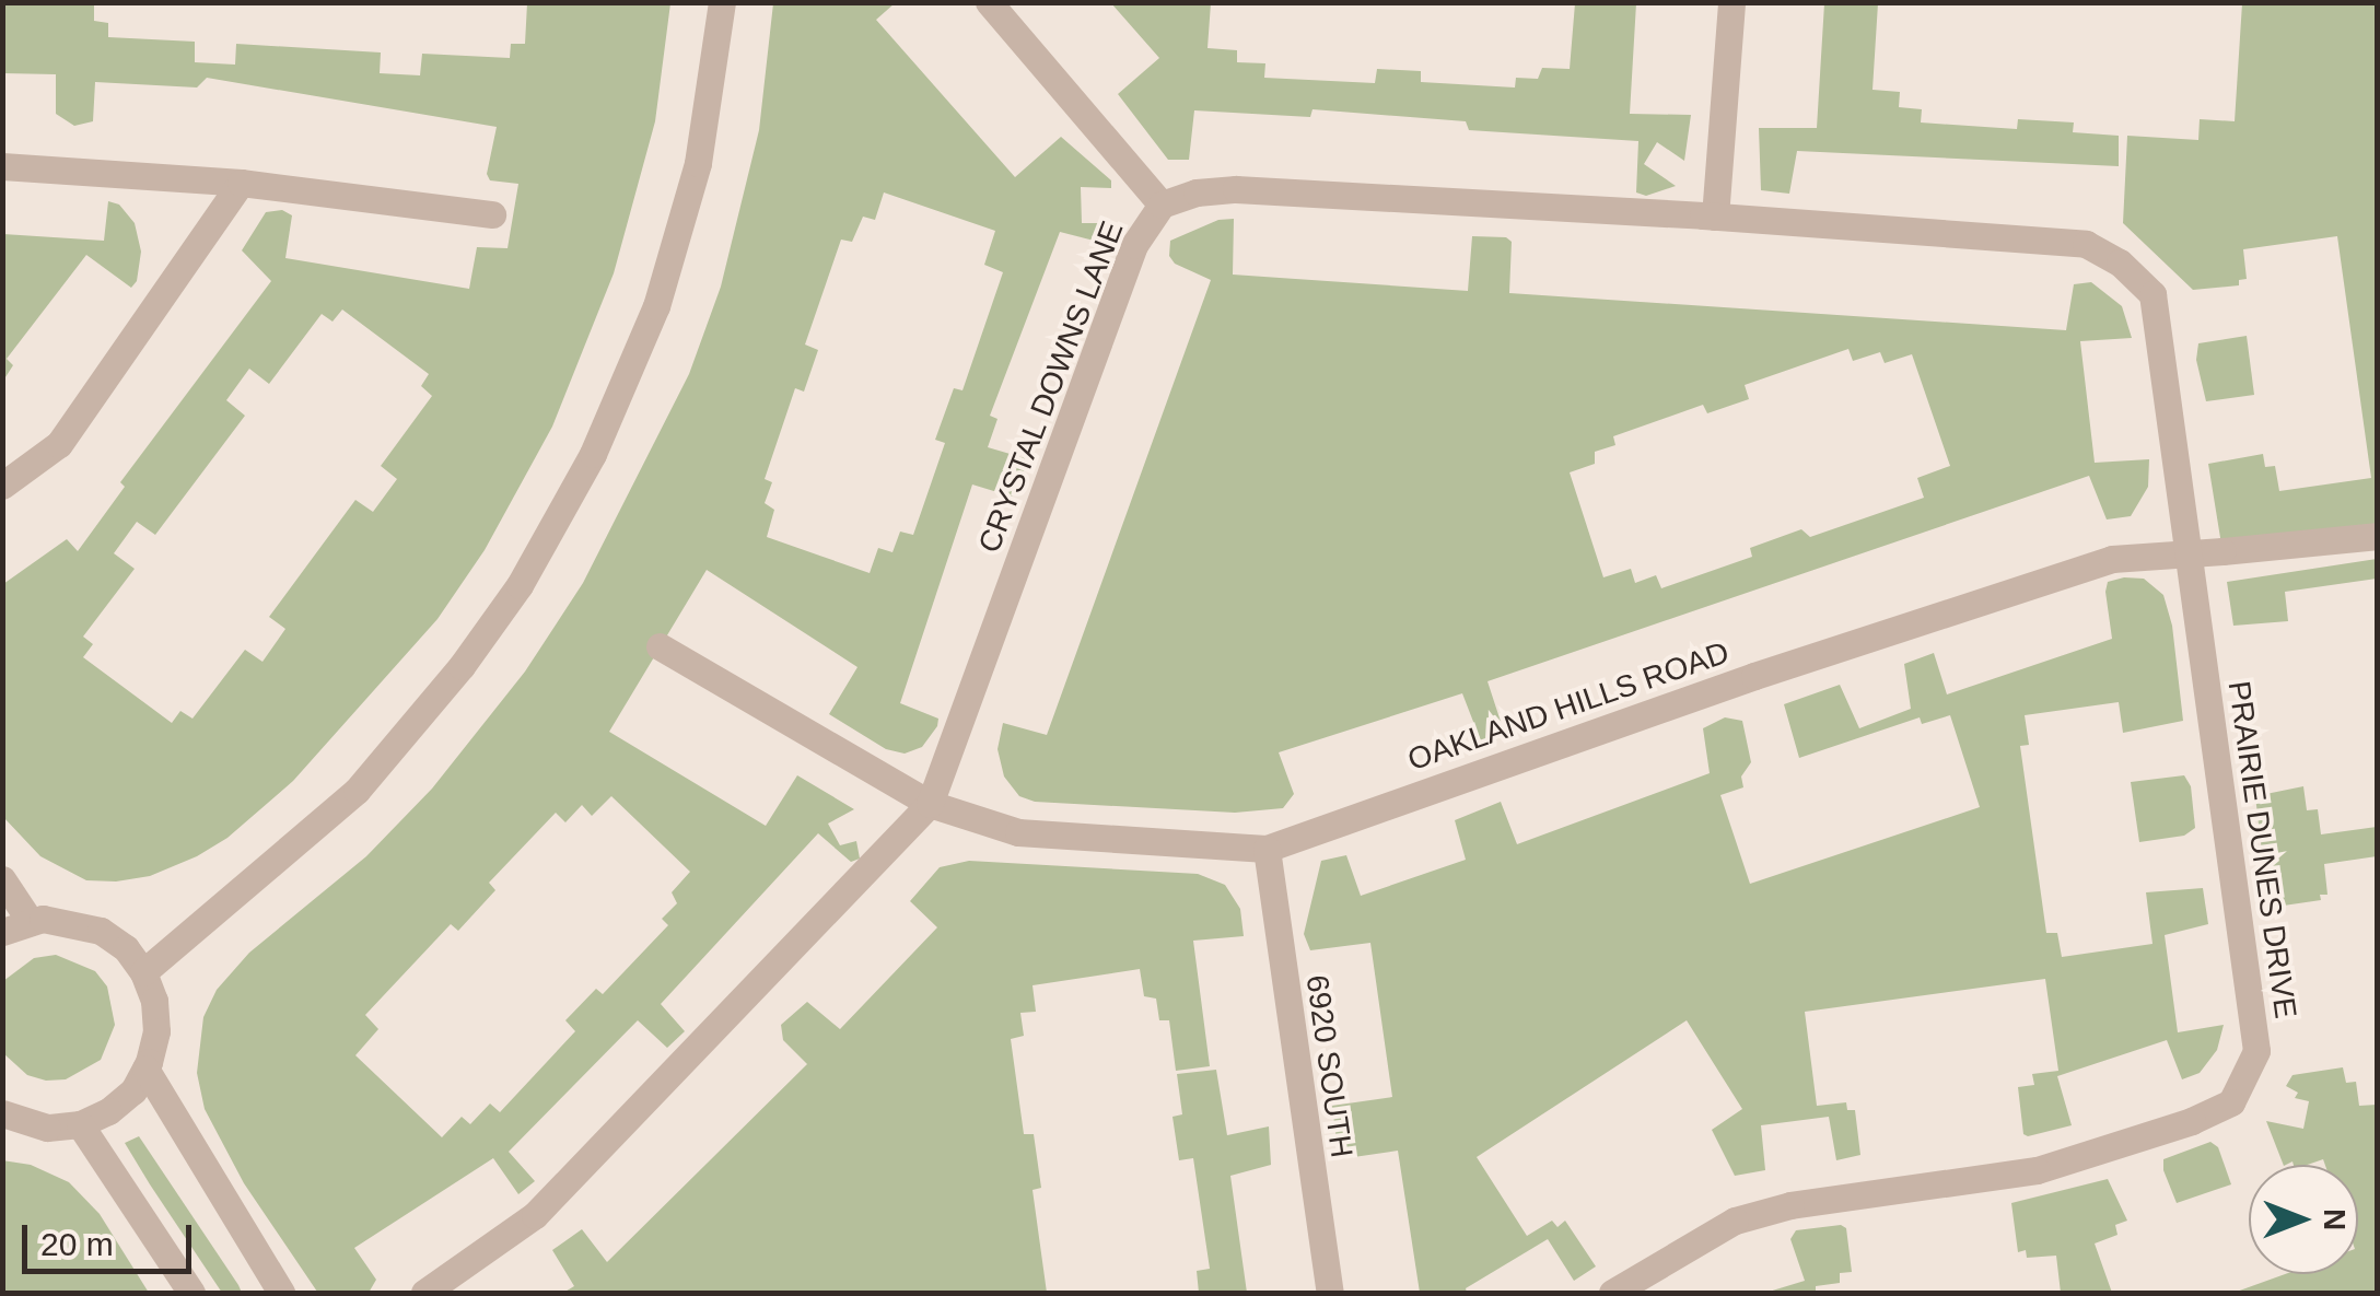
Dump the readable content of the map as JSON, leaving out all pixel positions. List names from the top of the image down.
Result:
{
  "streets": {
    "street": [
      "CRYSTAL DOWNS LANE",
      "OAKLAND HILLS ROAD",
      "PRAIRIE DUNES DRIVE",
      "6920 SOUTH"
    ]
  },
  "crossings": [
    ["CRYSTAL DOWNS LANE", "OAKLAND HILLS ROAD"],
    ["CRYSTAL DOWNS LANE", "PRAIRIE DUNES DRIVE"],
    ["OAKLAND HILLS ROAD", "PRAIRIE DUNES DRIVE"],
    ["OAKLAND HILLS ROAD", "6920 SOUTH"]
  ],
  "scale_bar": "20 m",
  "north": "right"
}
